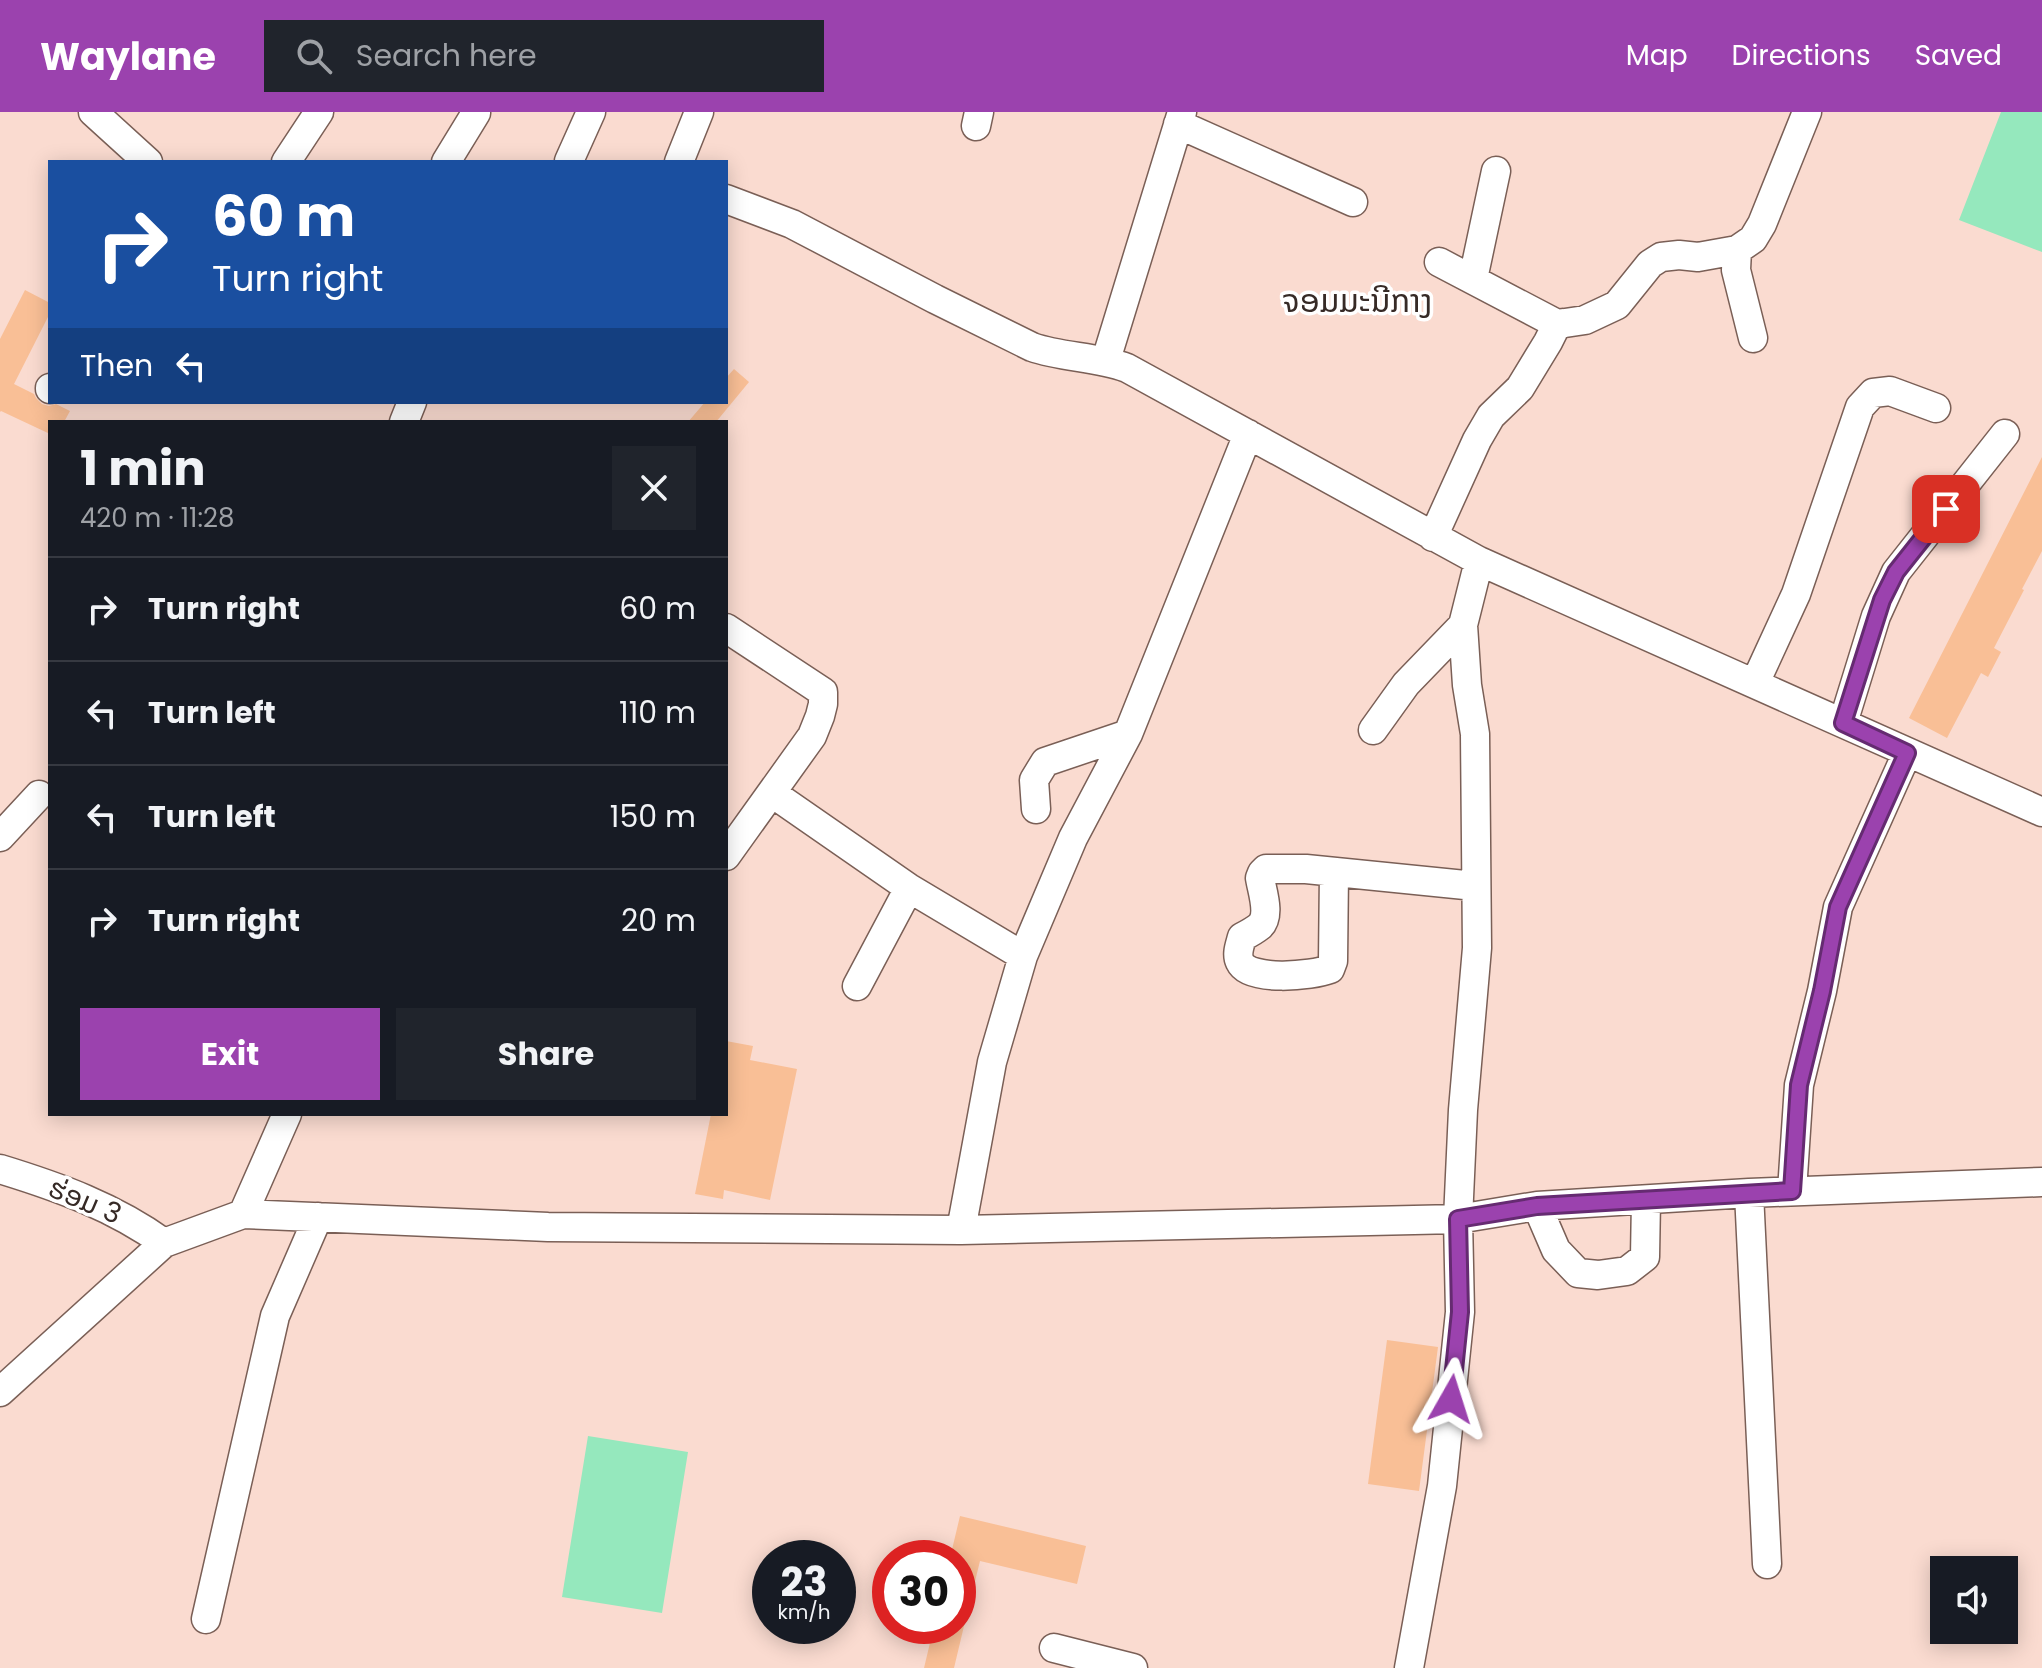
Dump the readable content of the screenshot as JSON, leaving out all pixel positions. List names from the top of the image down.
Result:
{
  "streets": {
    "street": ["ຮ່ອມ 3"]
  },
  "districts": ["ຈອມມະນີກາງ"],
  "page": {
    "header": "Waylane",
    "search": "Search here",
    "nav": ["Map", "Directions", "Saved"],
    "turn": ["60 m", "Turn right"],
    "then": "Then",
    "heading": ["1 min", "420 m · 11:28"],
    "list": [
      {
        "name": "Turn right",
        "value": "60 m"
      },
      {
        "name": "Turn left",
        "value": "110 m"
      },
      {
        "name": "Turn left",
        "value": "150 m"
      },
      {
        "name": "Turn right",
        "value": "20 m"
      }
    ],
    "buttons": ["Exit", "Share"],
    "speed": "23 km/h",
    "limit": "30"
  }
}
